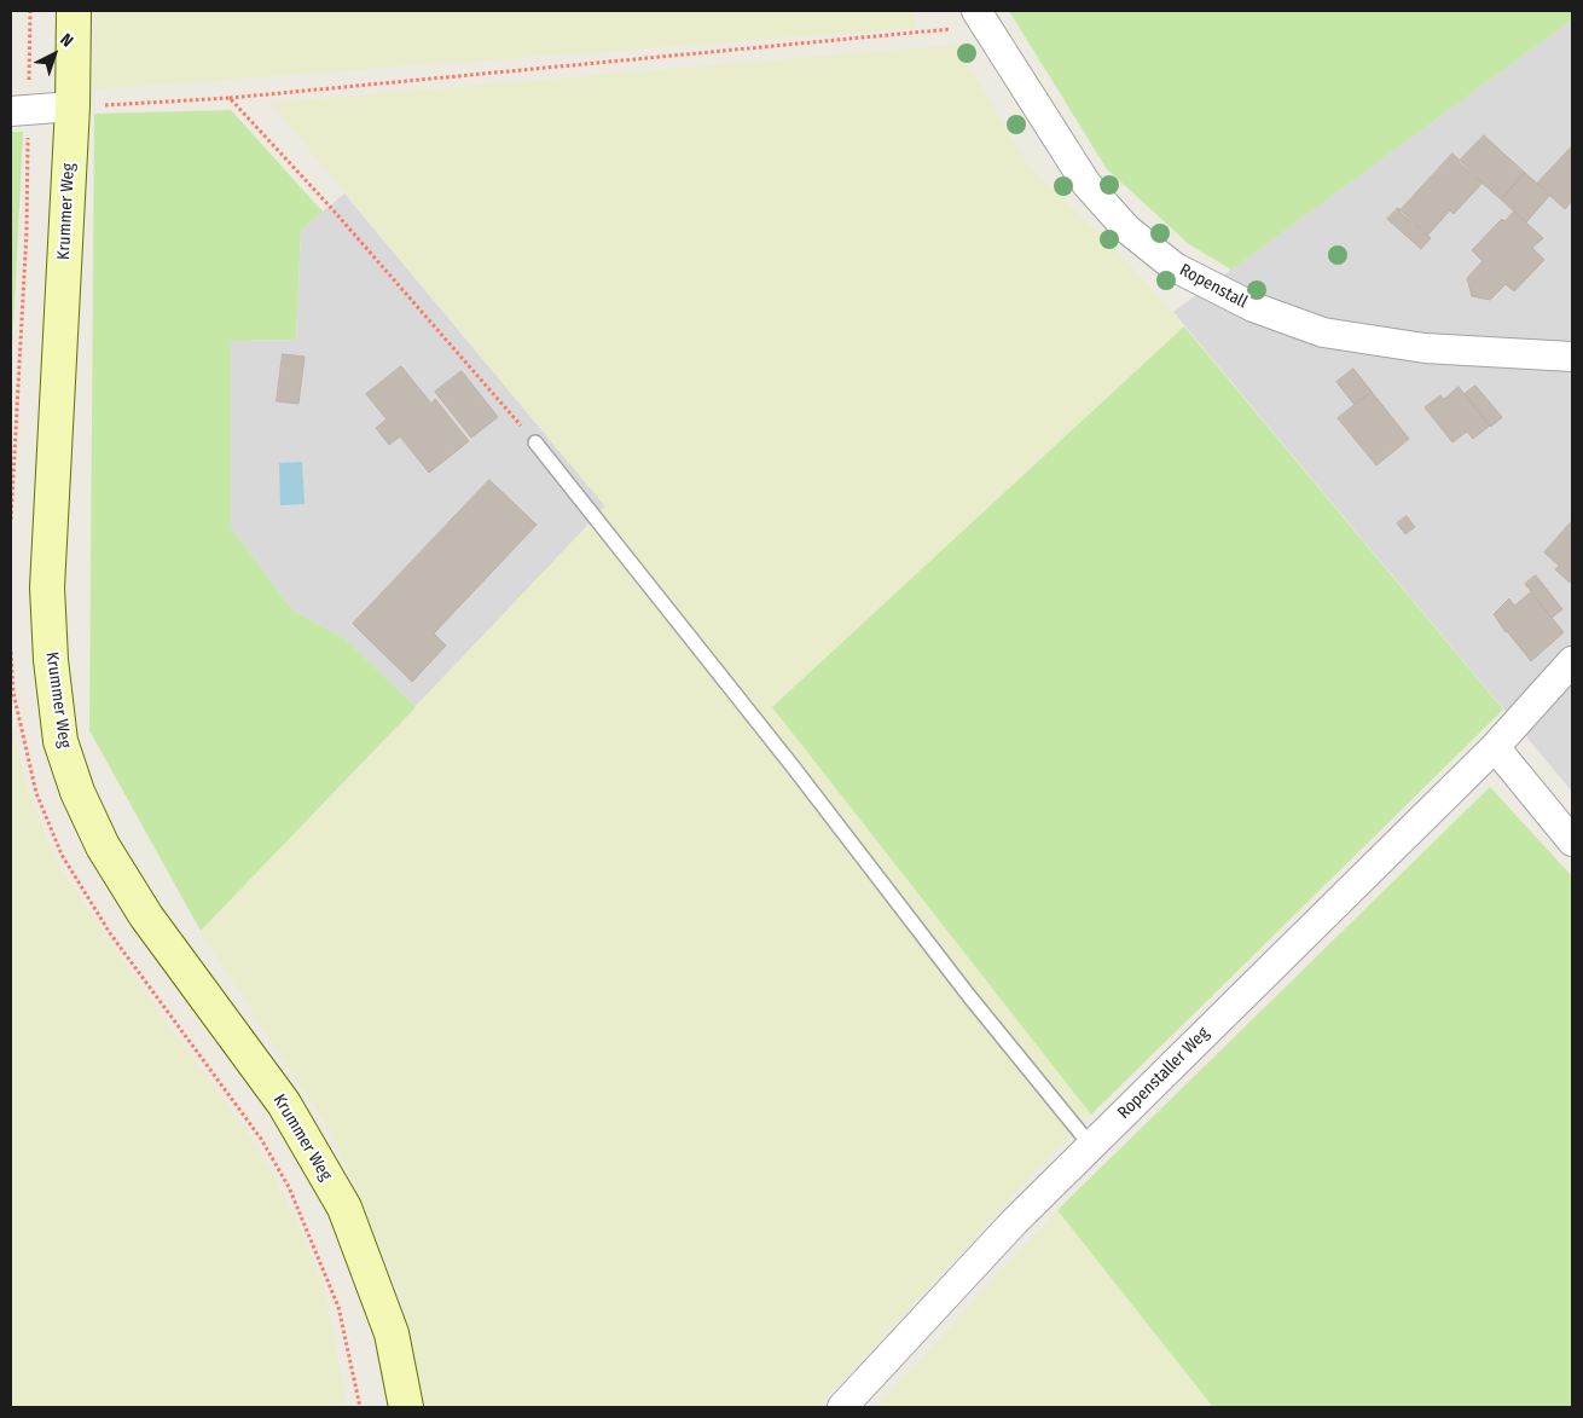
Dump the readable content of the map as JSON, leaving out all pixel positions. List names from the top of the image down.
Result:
{
  "streets": {
    "main road": ["Krummer Weg"],
    "street": ["Ropenstall", "Ropenstaller Weg"]
  },
  "north": "top right"
}
